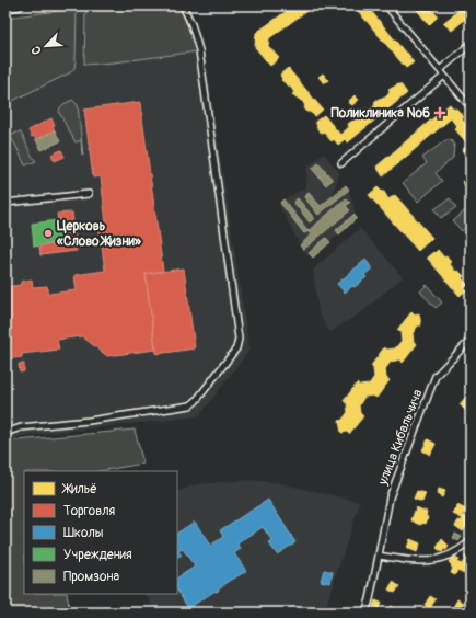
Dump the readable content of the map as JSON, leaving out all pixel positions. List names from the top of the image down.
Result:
{
  "streets": {
    "street": ["улица Кибальчича"]
  },
  "places": {
    "health": ["Поликлиника №6"],
    "other": ["Церковь «Слово Жизни»"]
  },
  "legend": [
    "Жильё",
    "Торговля",
    "Школы",
    "Учреждения",
    "Промзона"
  ],
  "north": "bottom left"
}
